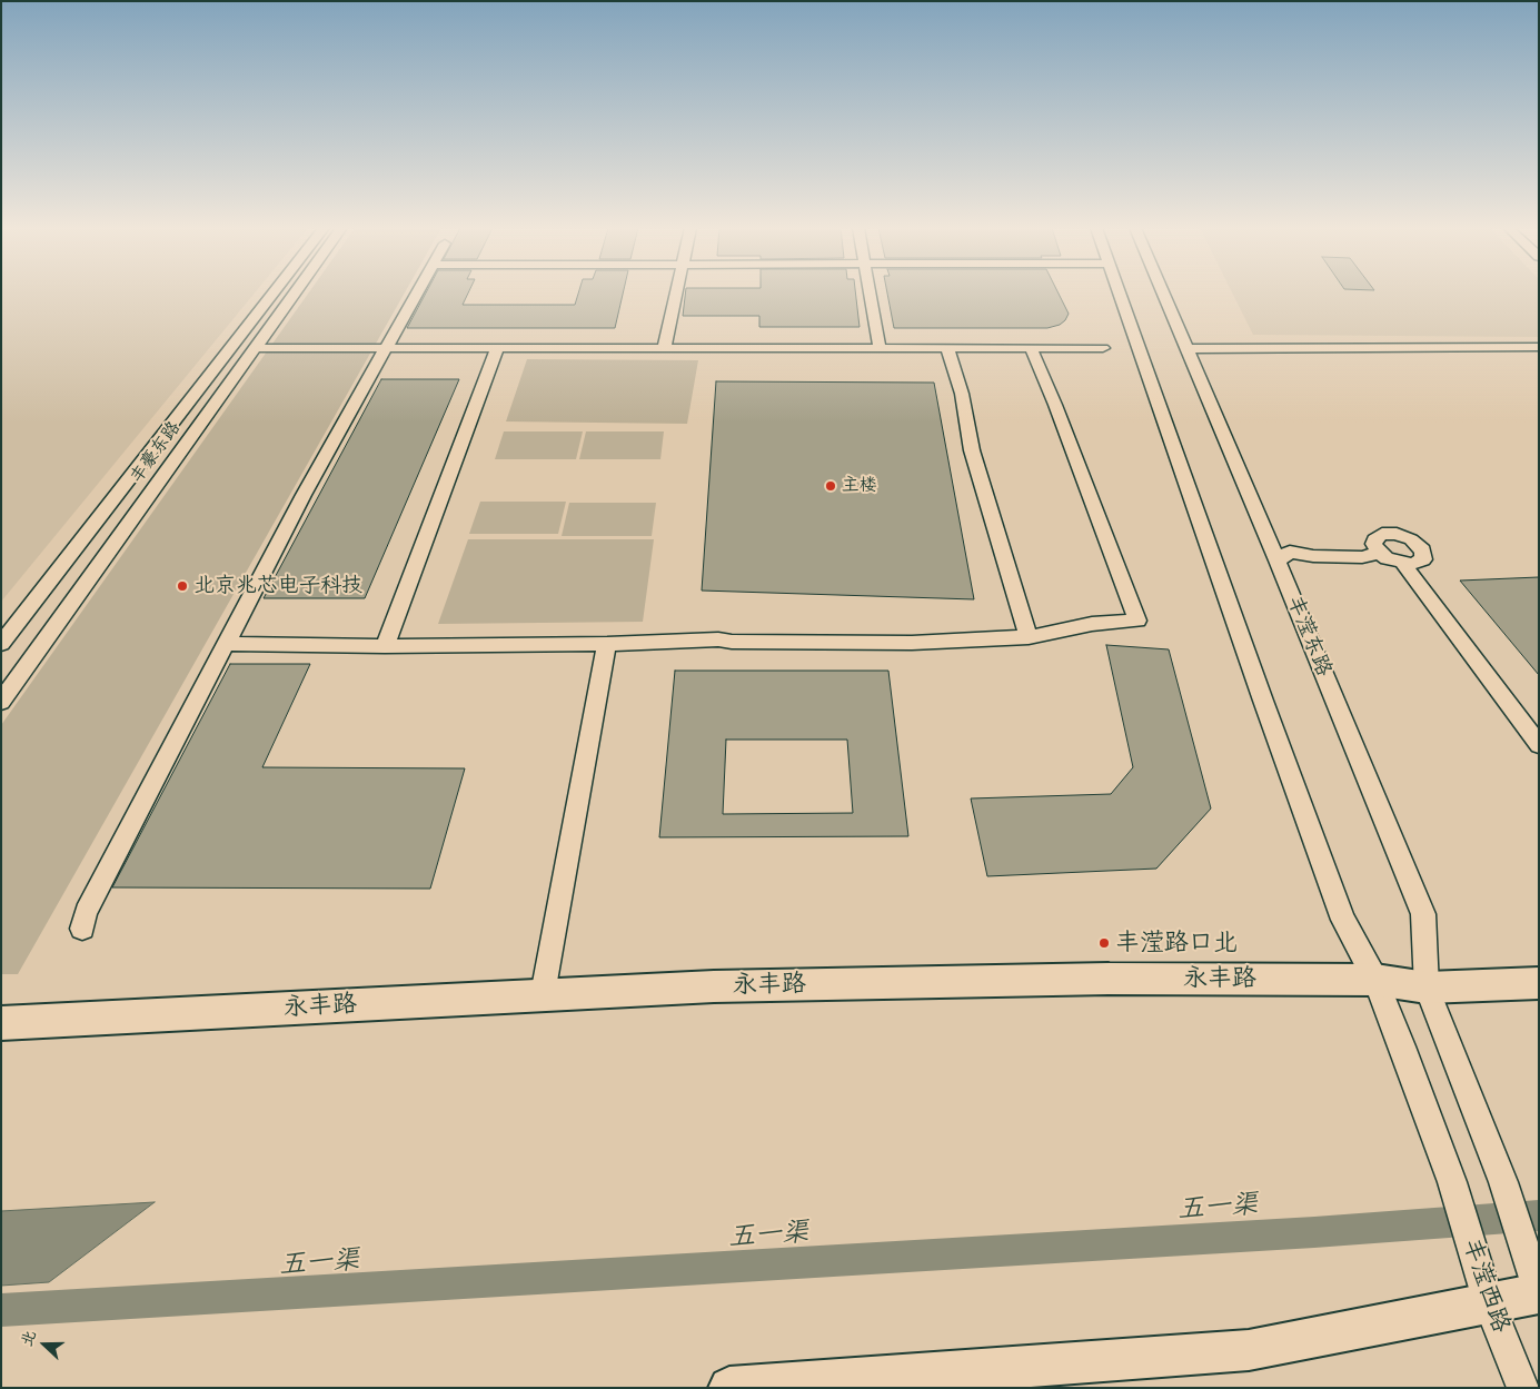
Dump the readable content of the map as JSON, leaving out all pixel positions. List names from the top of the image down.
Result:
{
  "streets": {
    "main road": ["永丰路"],
    "street": ["丰豪东路", "丰滢东路", "丰滢西路"]
  },
  "crossings": [
    ["丰滢东路", "永丰路"],
    ["永丰路", "丰滢西路"]
  ],
  "water": ["五一渠"],
  "places": ["主楼", "北京兆芯电子科技", "丰滢路口北"],
  "north": "left"
}
